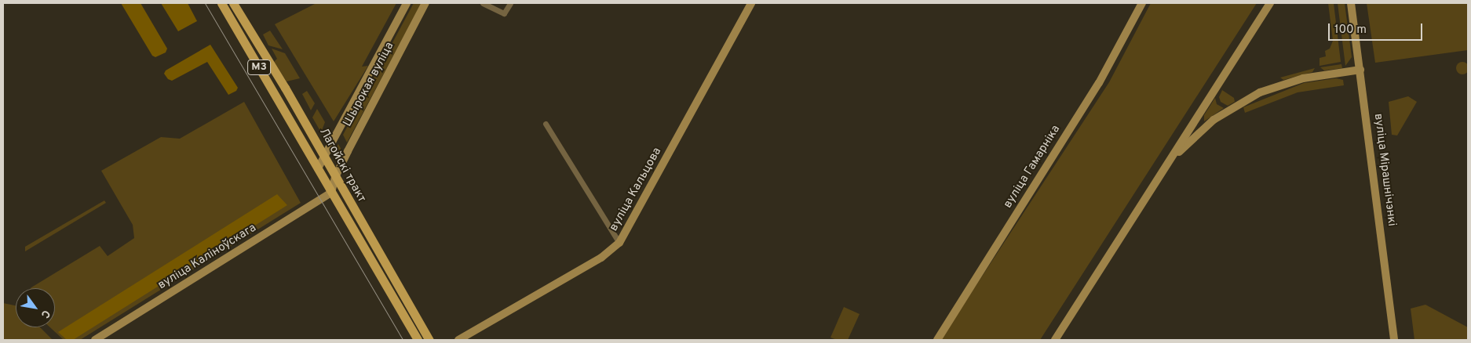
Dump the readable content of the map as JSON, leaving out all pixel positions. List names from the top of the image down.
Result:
{
  "streets": {
    "main road": [
      "М3",
      "Шырокая вуліца",
      "Лагойскі тракт",
      "вуліца Гамарніка",
      "вуліца Мірашнічэнкі",
      "вуліца Кальцова",
      "вуліца Каліноўскага"
    ]
  },
  "crossings": [
    ["Шырокая вуліца", "Лагойскі тракт"],
    ["Шырокая вуліца", "вуліца Каліноўскага"],
    ["Лагойскі тракт", "вуліца Каліноўскага"]
  ],
  "scale_bar": "100 m",
  "north": "bottom right"
}
